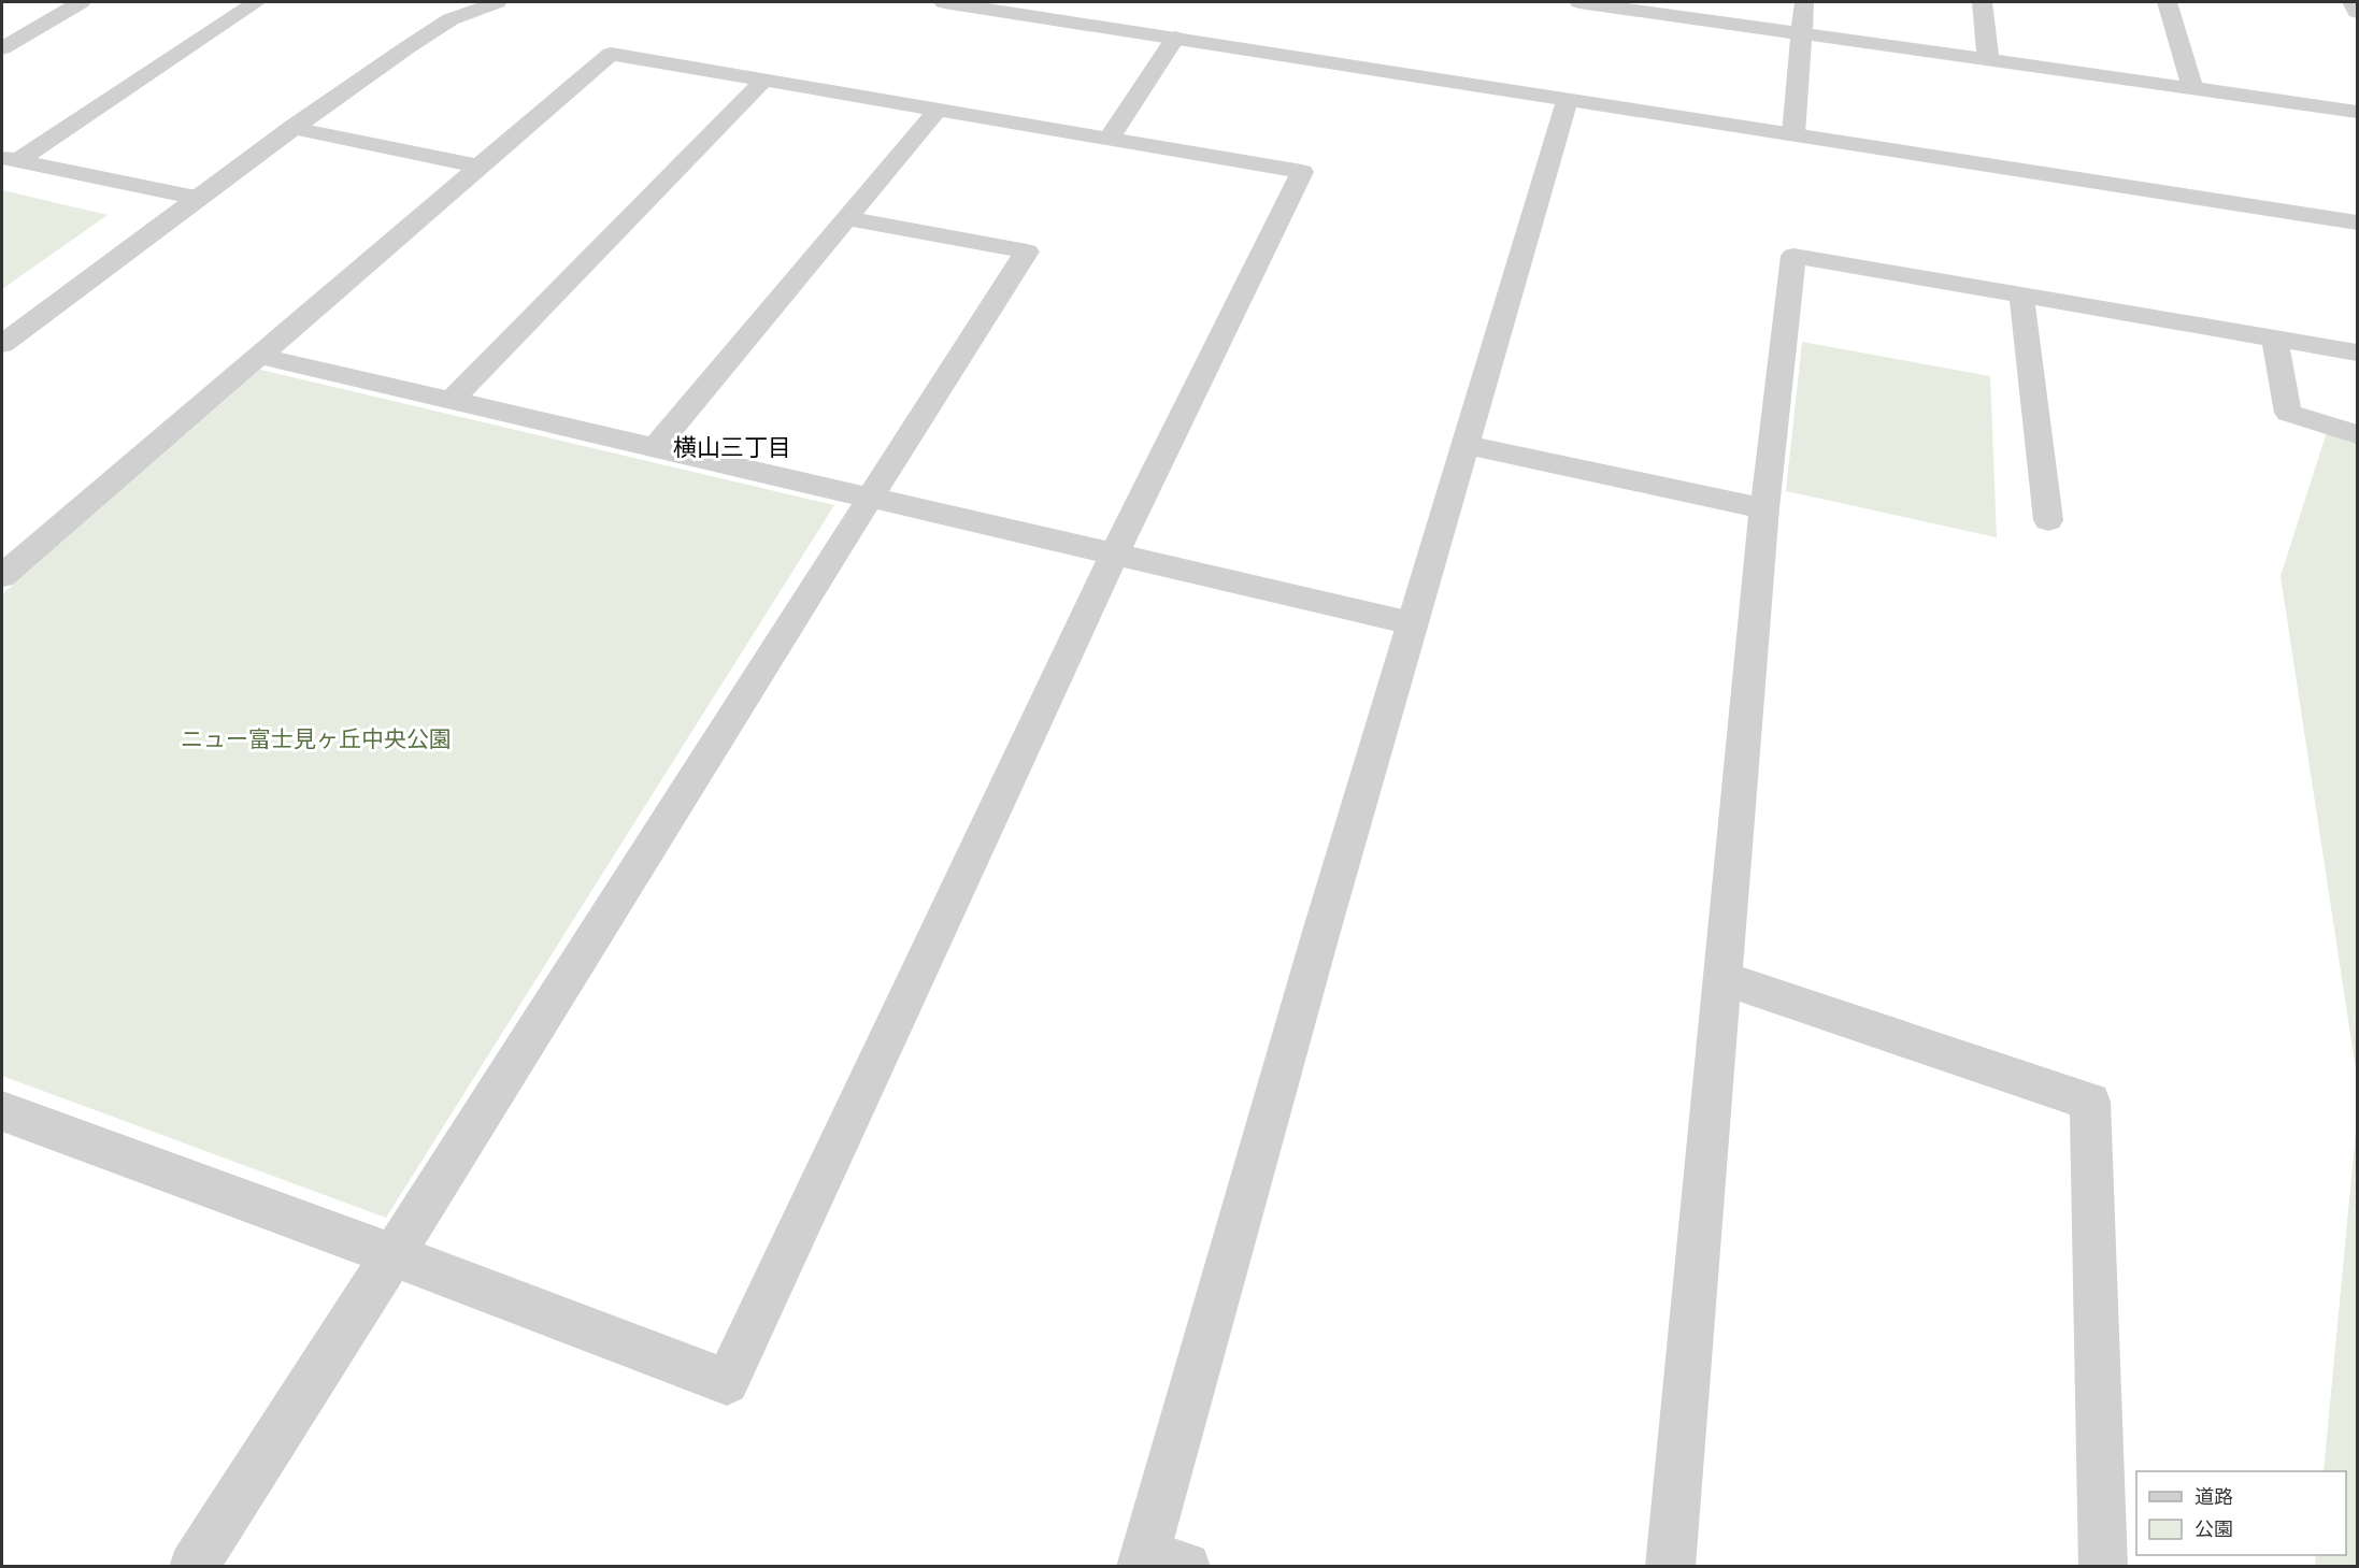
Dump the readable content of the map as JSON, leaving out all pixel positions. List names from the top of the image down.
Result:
{
  "districts": ["横山三丁目"],
  "parks": ["ニュー富士見ヶ丘中央公園"],
  "legend": ["道路", "公園"]
}
